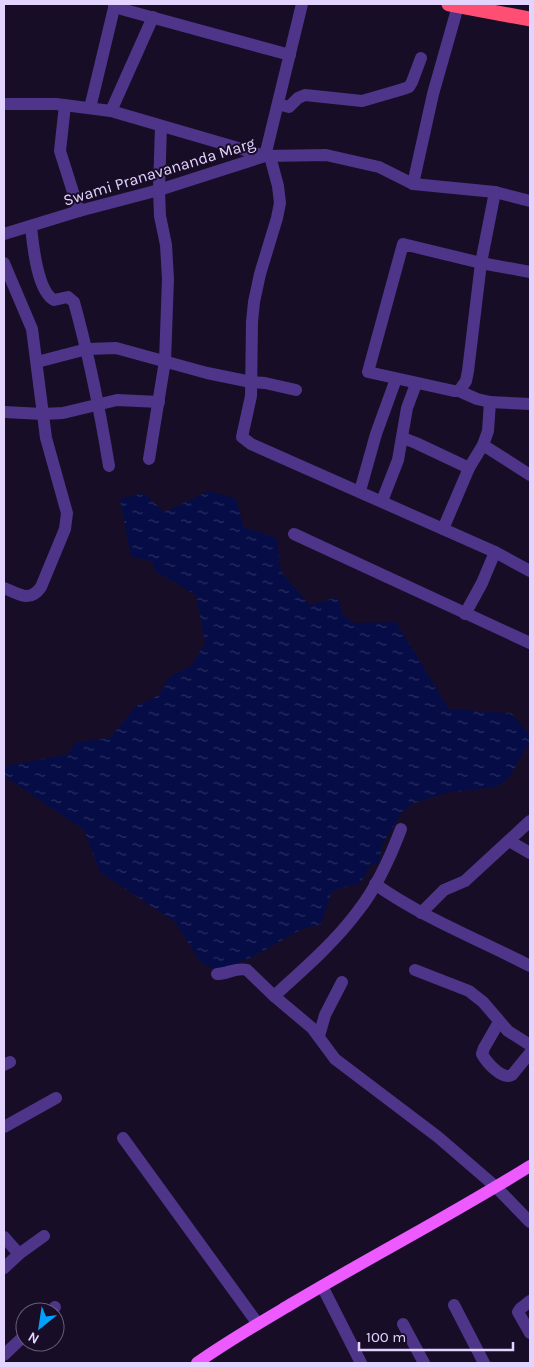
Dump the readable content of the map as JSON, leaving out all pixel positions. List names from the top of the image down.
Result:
{
  "streets": {
    "street": ["Swami Pranavananda Marg"]
  },
  "scale_bar": "100 m",
  "north": "bottom left"
}
